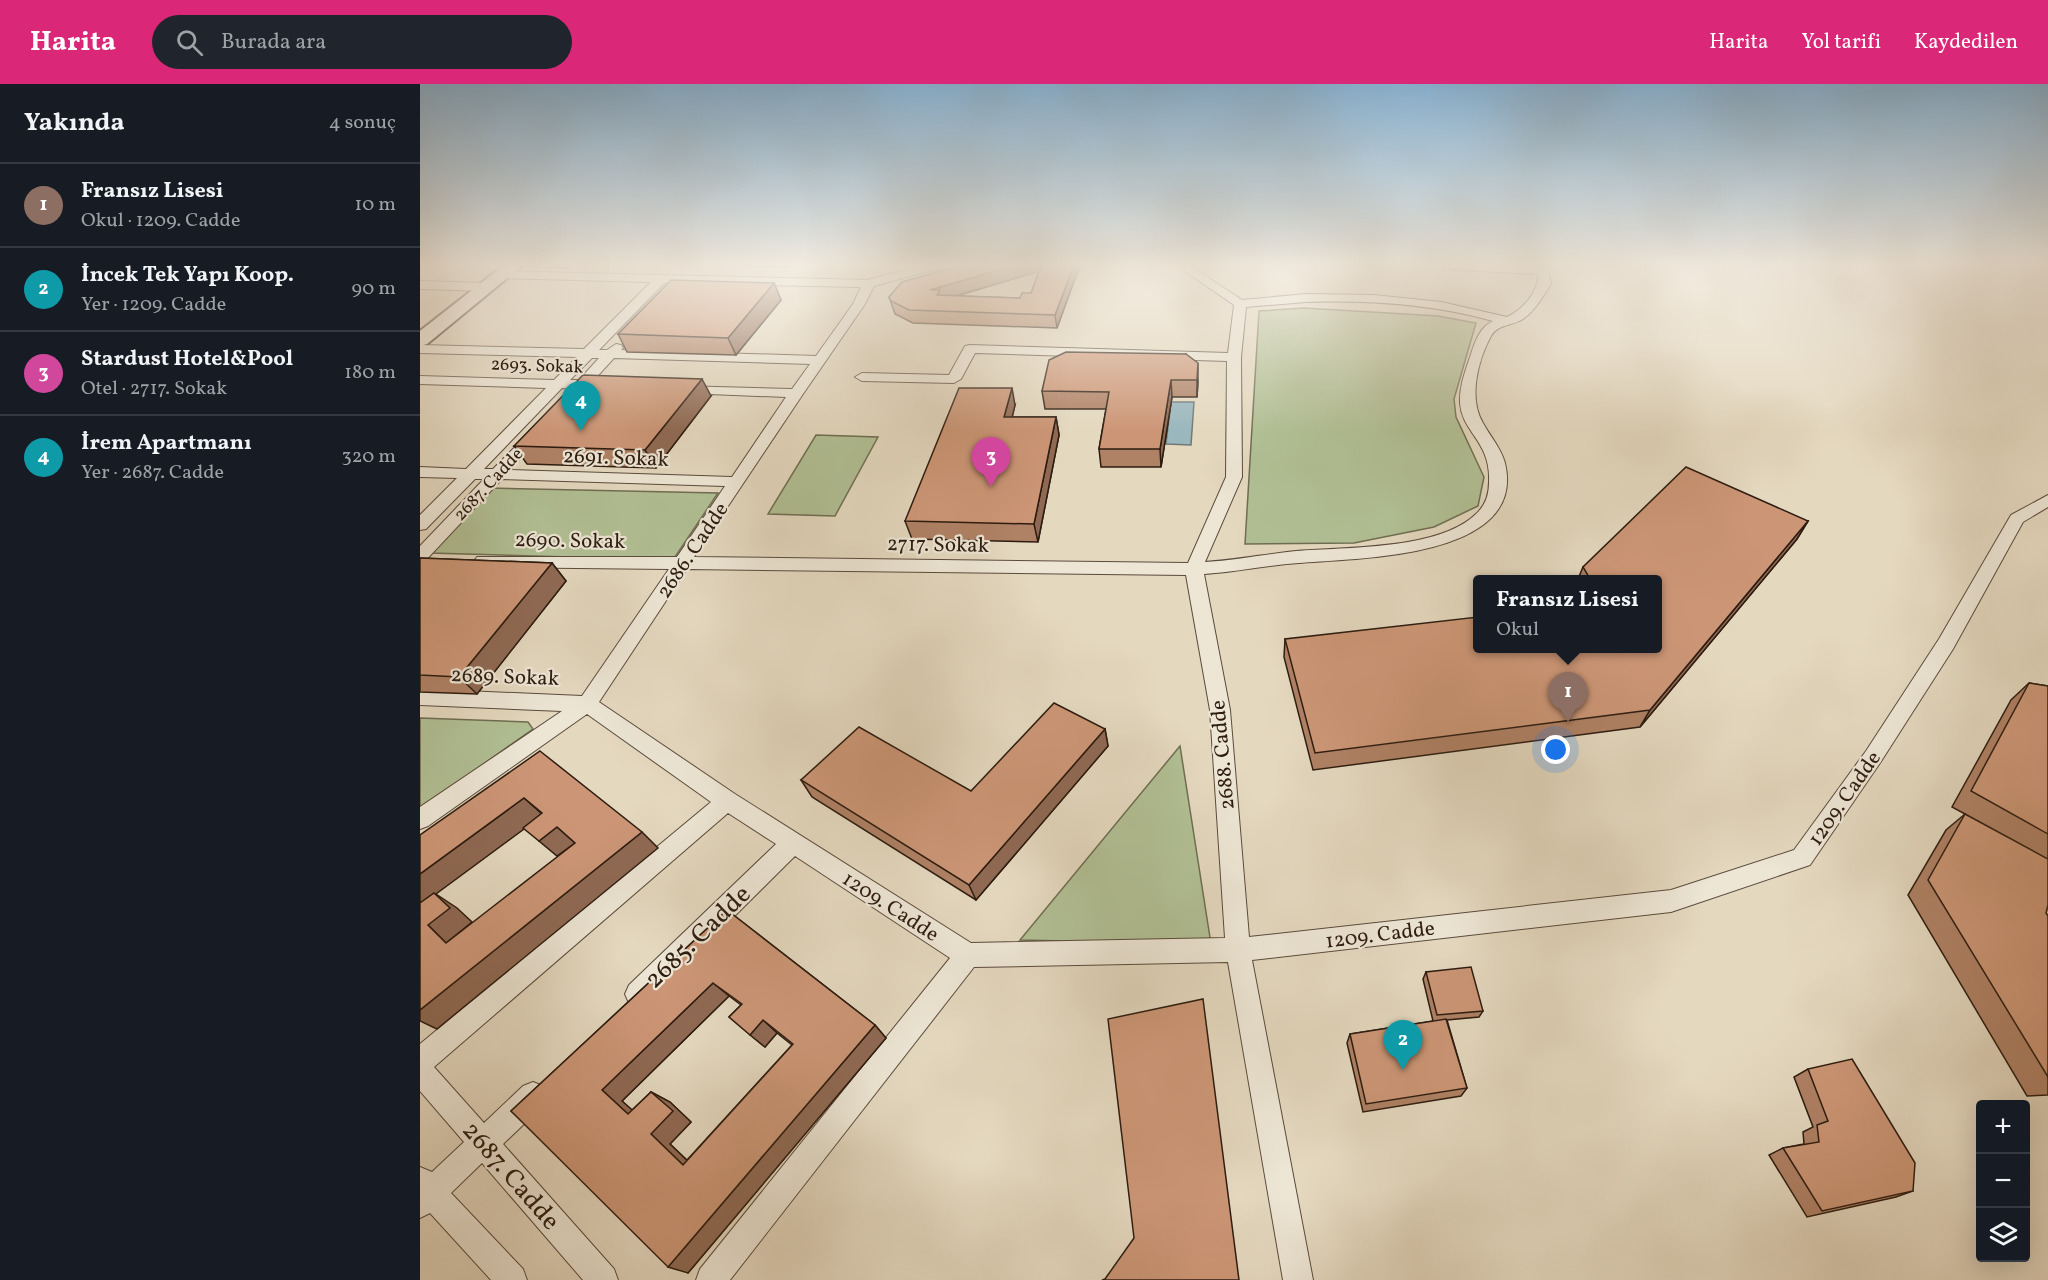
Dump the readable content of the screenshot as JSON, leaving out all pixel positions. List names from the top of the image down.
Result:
{
  "streets": {
    "street": [
      "2693. Sokak",
      "2691. Sokak",
      "2687. Cadde",
      "2690. Sokak",
      "2717. Sokak",
      "2686. Cadde",
      "2689. Sokak",
      "2688. Cadde",
      "1209. Cadde",
      "2685. Cadde"
    ]
  },
  "crossings": [
    ["2693. Sokak", "2687. Cadde"],
    ["2691. Sokak", "2687. Cadde"],
    ["2691. Sokak", "2686. Cadde"],
    ["2690. Sokak", "2717. Sokak"],
    ["2690. Sokak", "2686. Cadde"],
    ["2717. Sokak", "2686. Cadde"],
    ["2717. Sokak", "2688. Cadde"],
    ["2686. Cadde", "2689. Sokak"],
    ["2686. Cadde", "1209. Cadde"],
    ["2689. Sokak", "1209. Cadde"],
    ["2688. Cadde", "1209. Cadde"],
    ["1209. Cadde", "2685. Cadde"]
  ],
  "page": {
    "header": "Harita",
    "search": "Burada ara",
    "nav": ["Harita", "Yol tarifi", "Kaydedilen"],
    "heading": ["Yakında", "4 sonuç"],
    "list": [
      {
        "mark": "1",
        "name": "Fransız Lisesi",
        "note": "Okul · 1209. Cadde",
        "value": "10 m"
      },
      {
        "mark": "2",
        "name": "İncek Tek Yapı Koop.",
        "note": "Yer · 1209. Cadde",
        "value": "90 m"
      },
      {
        "mark": "3",
        "name": "Stardust Hotel&Pool",
        "note": "Otel · 2717. Sokak",
        "value": "180 m"
      },
      {
        "mark": "4",
        "name": "İrem Apartmanı",
        "note": "Yer · 2687. Cadde",
        "value": "320 m"
      }
    ],
    "pins": [
      "4",
      "3",
      "1",
      "2"
    ],
    "popup": ["Fransız Lisesi", "Okul"],
    "map_buttons": ["+", "−"]
  }
}
